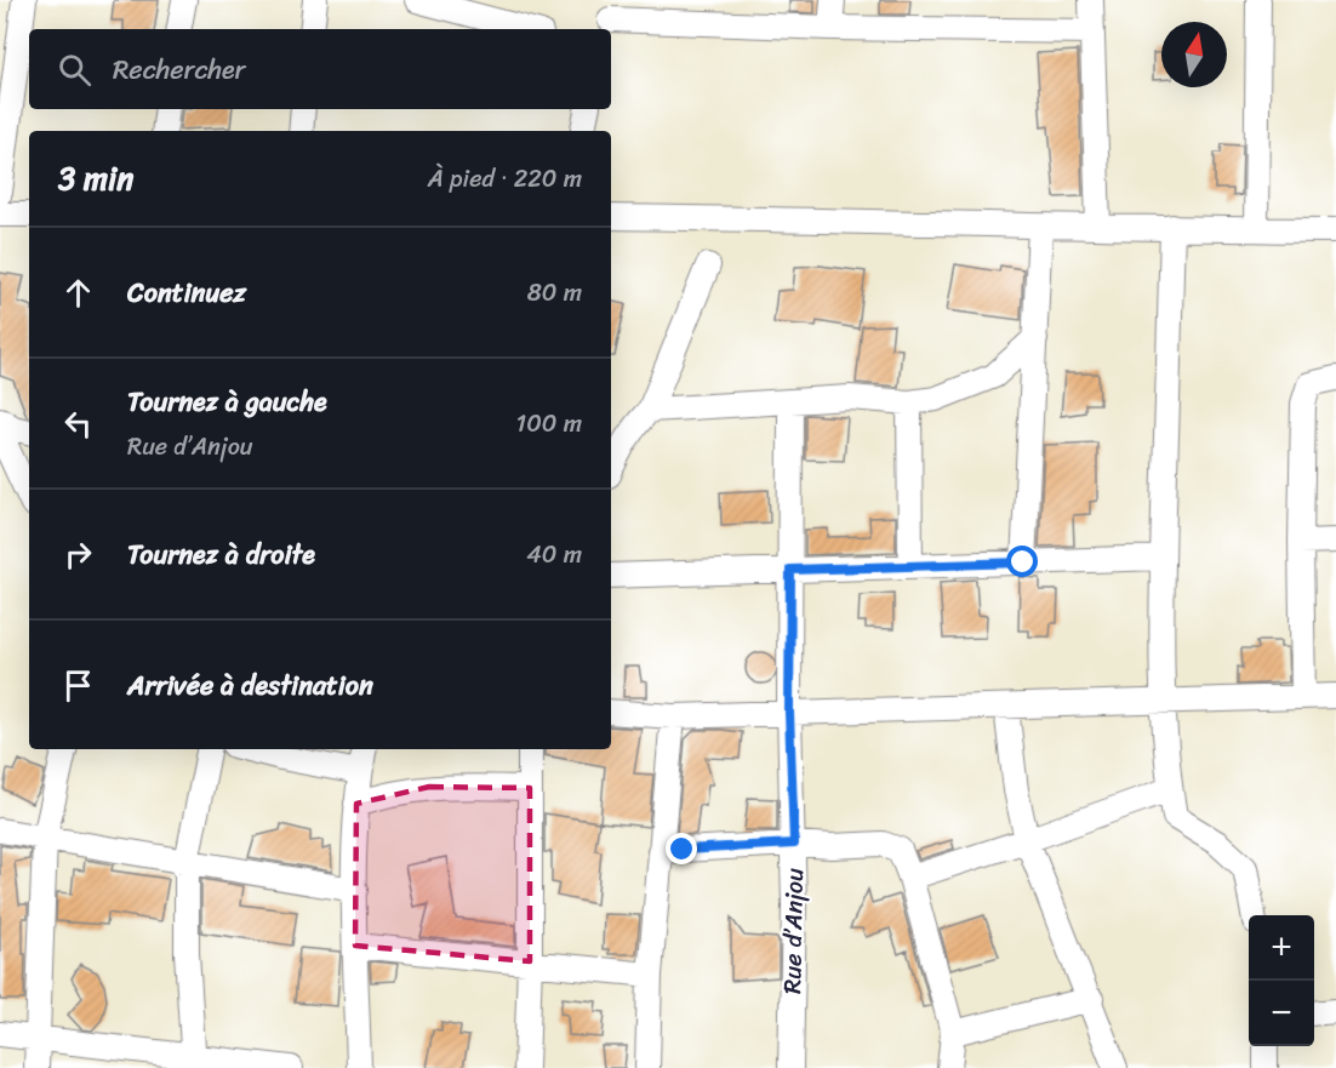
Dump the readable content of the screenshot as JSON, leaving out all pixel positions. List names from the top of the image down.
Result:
{
  "streets": {
    "street": ["Rue d’Anjou"]
  },
  "north": "top",
  "page": {
    "search": "Rechercher",
    "heading": ["3 min", "À pied · 220 m"],
    "list": [
      ["Continuez", "80 m"],
      ["Tournez à gauche", "Rue d’Anjou", "100 m"],
      ["Tournez à droite", "40 m"],
      "Arrivée à destination"
    ],
    "map_buttons": ["+", "−"]
  }
}
